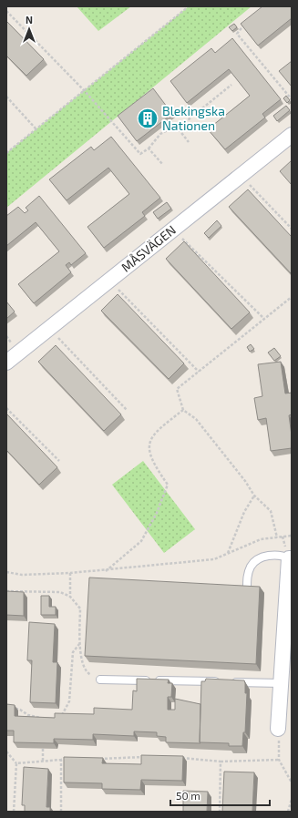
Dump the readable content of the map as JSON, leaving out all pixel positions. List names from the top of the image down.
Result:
{
  "streets": {
    "street": ["MÅSVÄGEN"]
  },
  "places": {
    "building": ["Blekingska Nationen"]
  },
  "scale_bar": "50 m",
  "north": "top"
}
